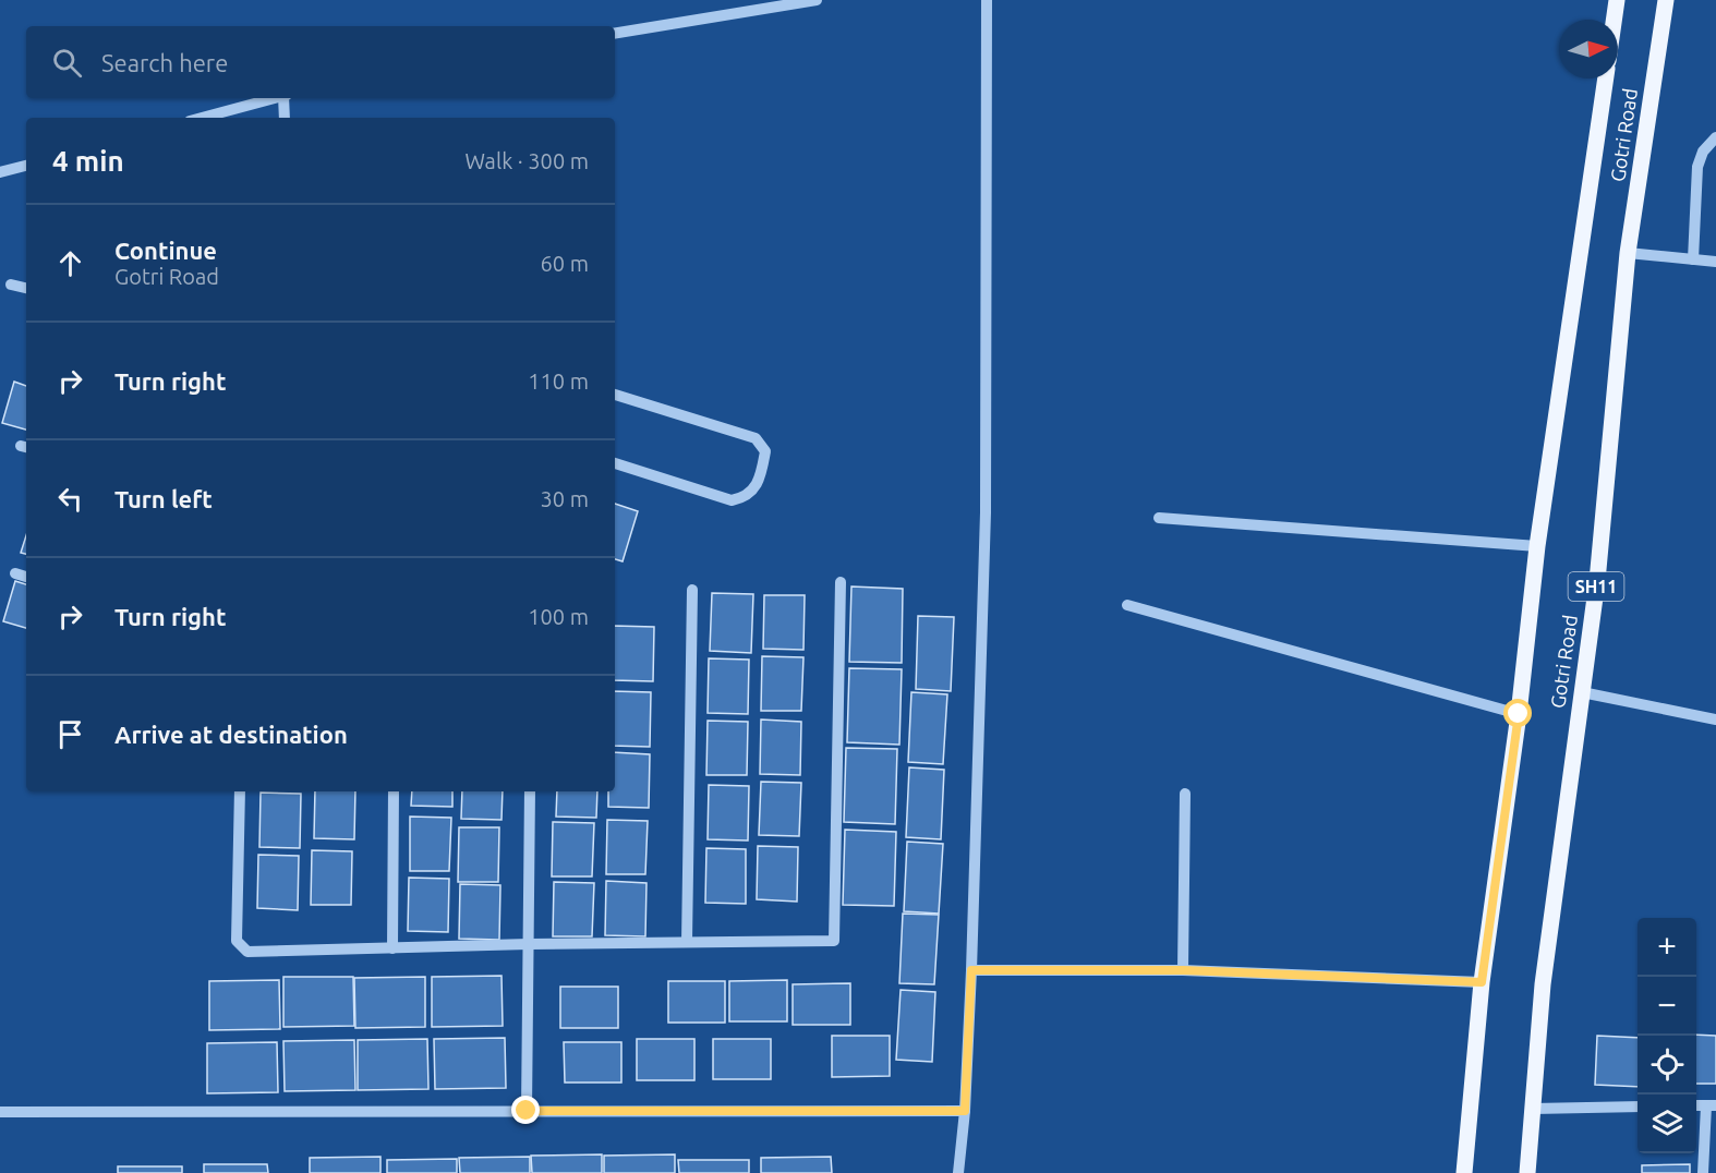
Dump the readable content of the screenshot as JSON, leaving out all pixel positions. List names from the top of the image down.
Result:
{
  "streets": {
    "main road": ["Gotri Road", "SH11"]
  },
  "north": "right",
  "page": {
    "search": "Search here",
    "heading": ["4 min", "Walk · 300 m"],
    "list": [
      ["Continue", "Gotri Road", "60 m"],
      ["Turn right", "110 m"],
      ["Turn left", "30 m"],
      ["Turn right", "100 m"],
      "Arrive at destination"
    ],
    "map_buttons": ["+", "−"]
  }
}
